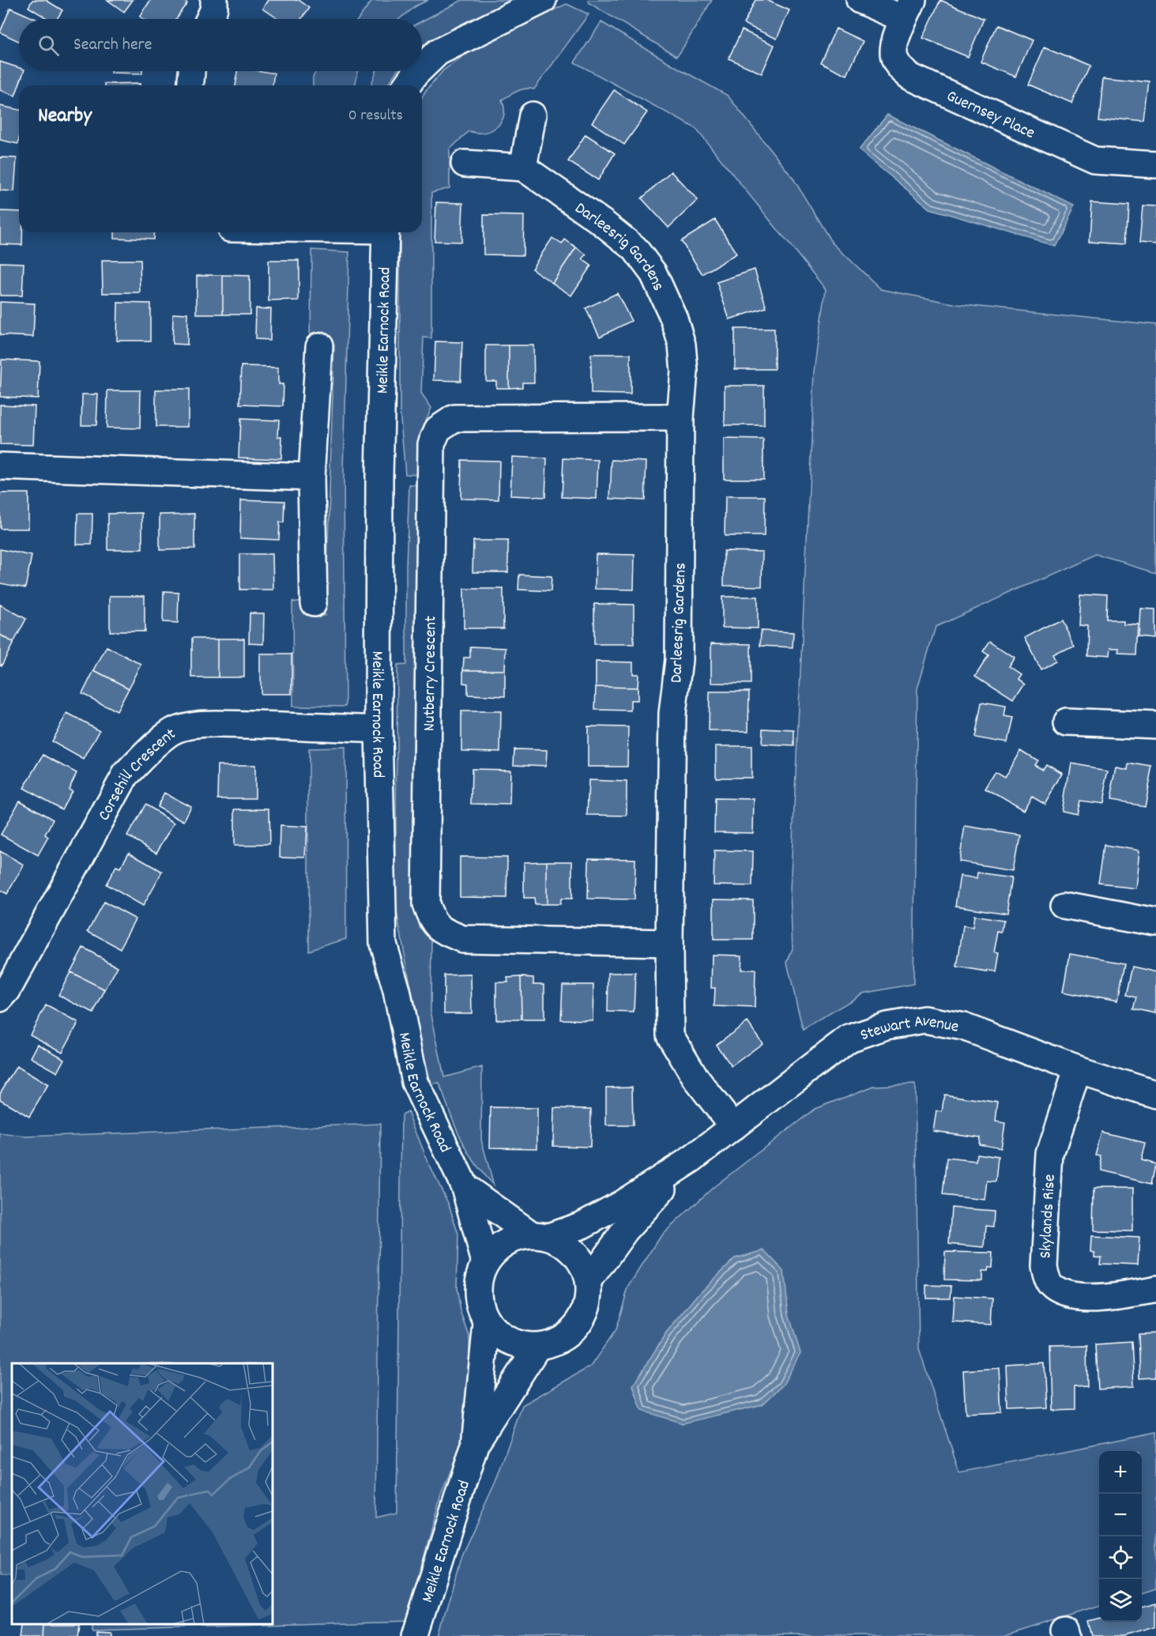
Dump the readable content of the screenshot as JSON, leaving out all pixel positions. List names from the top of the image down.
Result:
{
  "streets": {
    "street": [
      "Guernsey Place",
      "Darleesrig Gardens",
      "Meikle Earnock Road",
      "Nutberry Crescent",
      "Corsehill Crescent",
      "Stewart Avenue",
      "Skylands Rise"
    ]
  },
  "crossings": [
    ["Darleesrig Gardens", "Nutberry Crescent"],
    ["Darleesrig Gardens", "Stewart Avenue"],
    ["Meikle Earnock Road", "Corsehill Crescent"],
    ["Meikle Earnock Road", "Stewart Avenue"],
    ["Stewart Avenue", "Skylands Rise"]
  ],
  "page": {
    "search": "Search here",
    "heading": ["Nearby", "0 results"],
    "map_buttons": ["+", "−"]
  }
}
